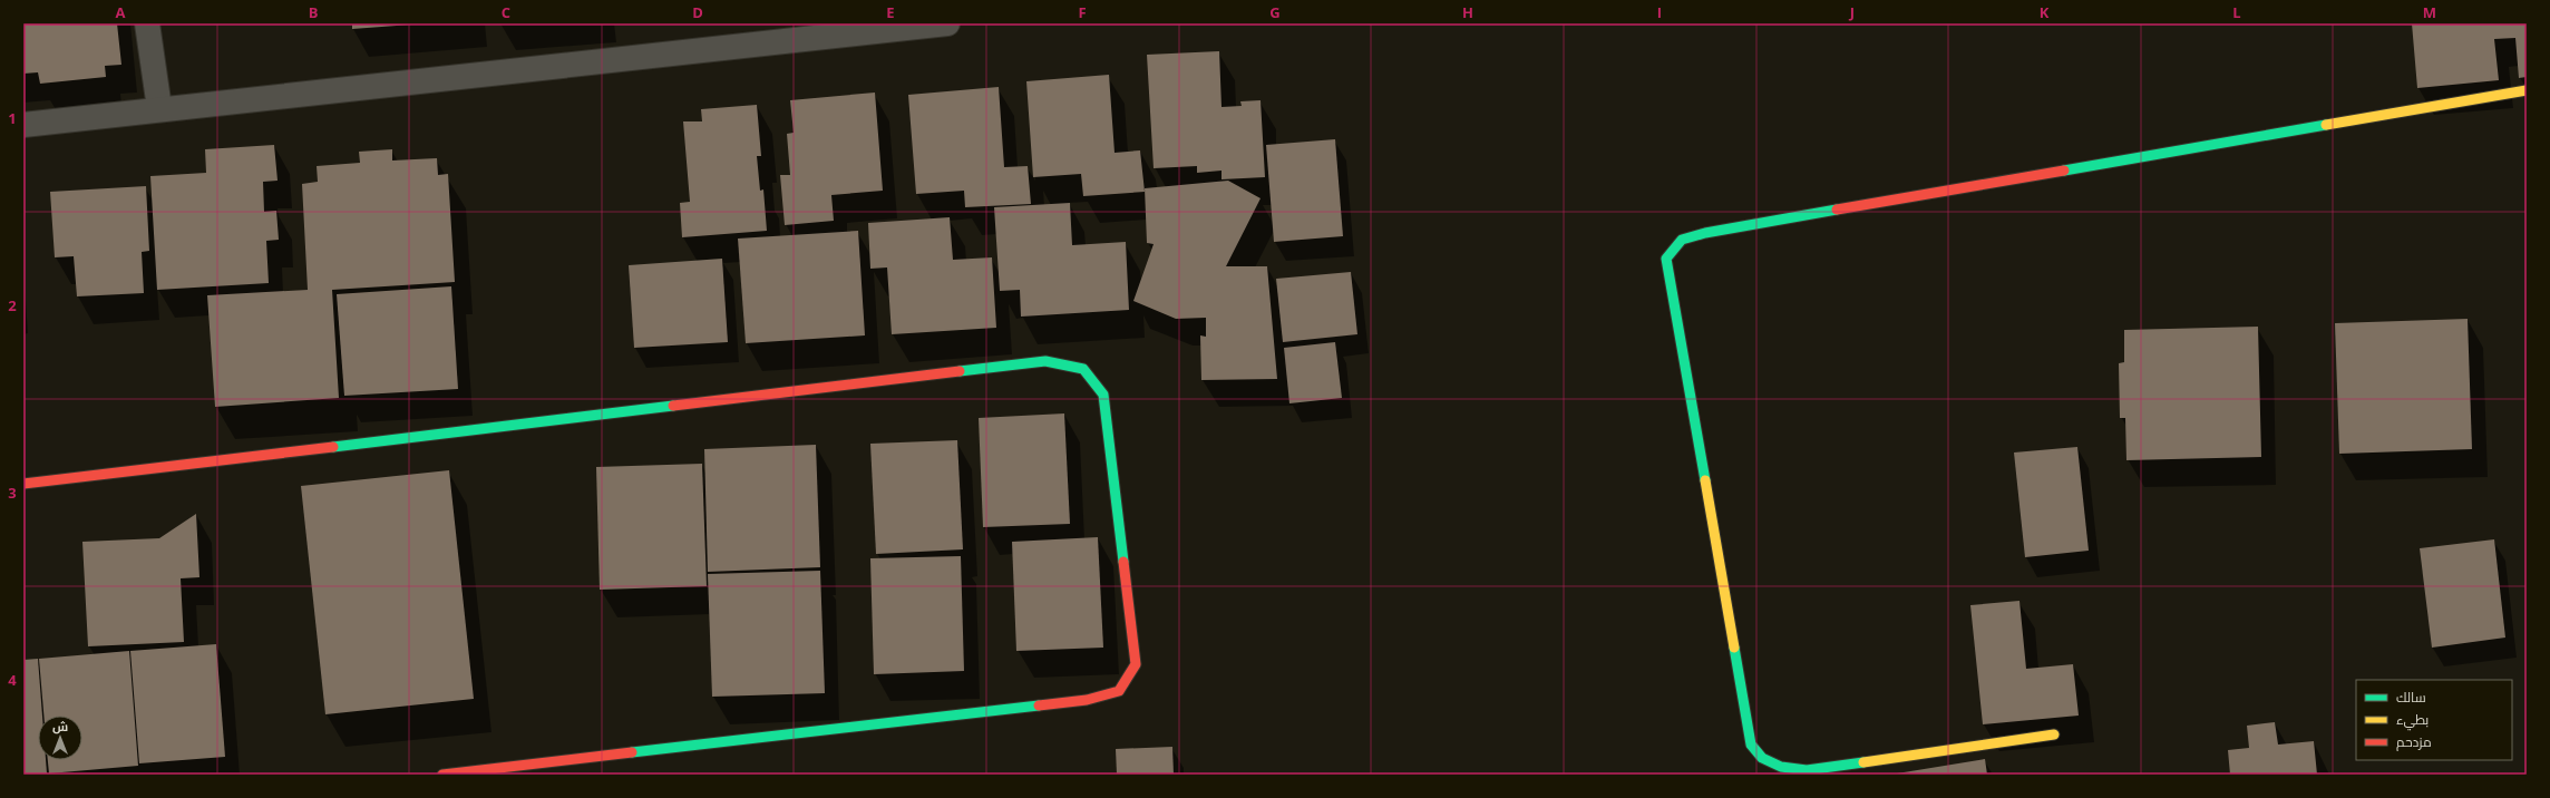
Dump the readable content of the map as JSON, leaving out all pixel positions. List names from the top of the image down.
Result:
{
  "legend": ["سالك", "بطيء", "مزدحم"],
  "north": "top",
  "grid": {
    "columns": [
      "A",
      "B",
      "C",
      "D",
      "E",
      "F",
      "G",
      "H",
      "I",
      "J",
      "K",
      "L",
      "M"
    ],
    "rows": [
      "1",
      "2",
      "3",
      "4"
    ]
  }
}
